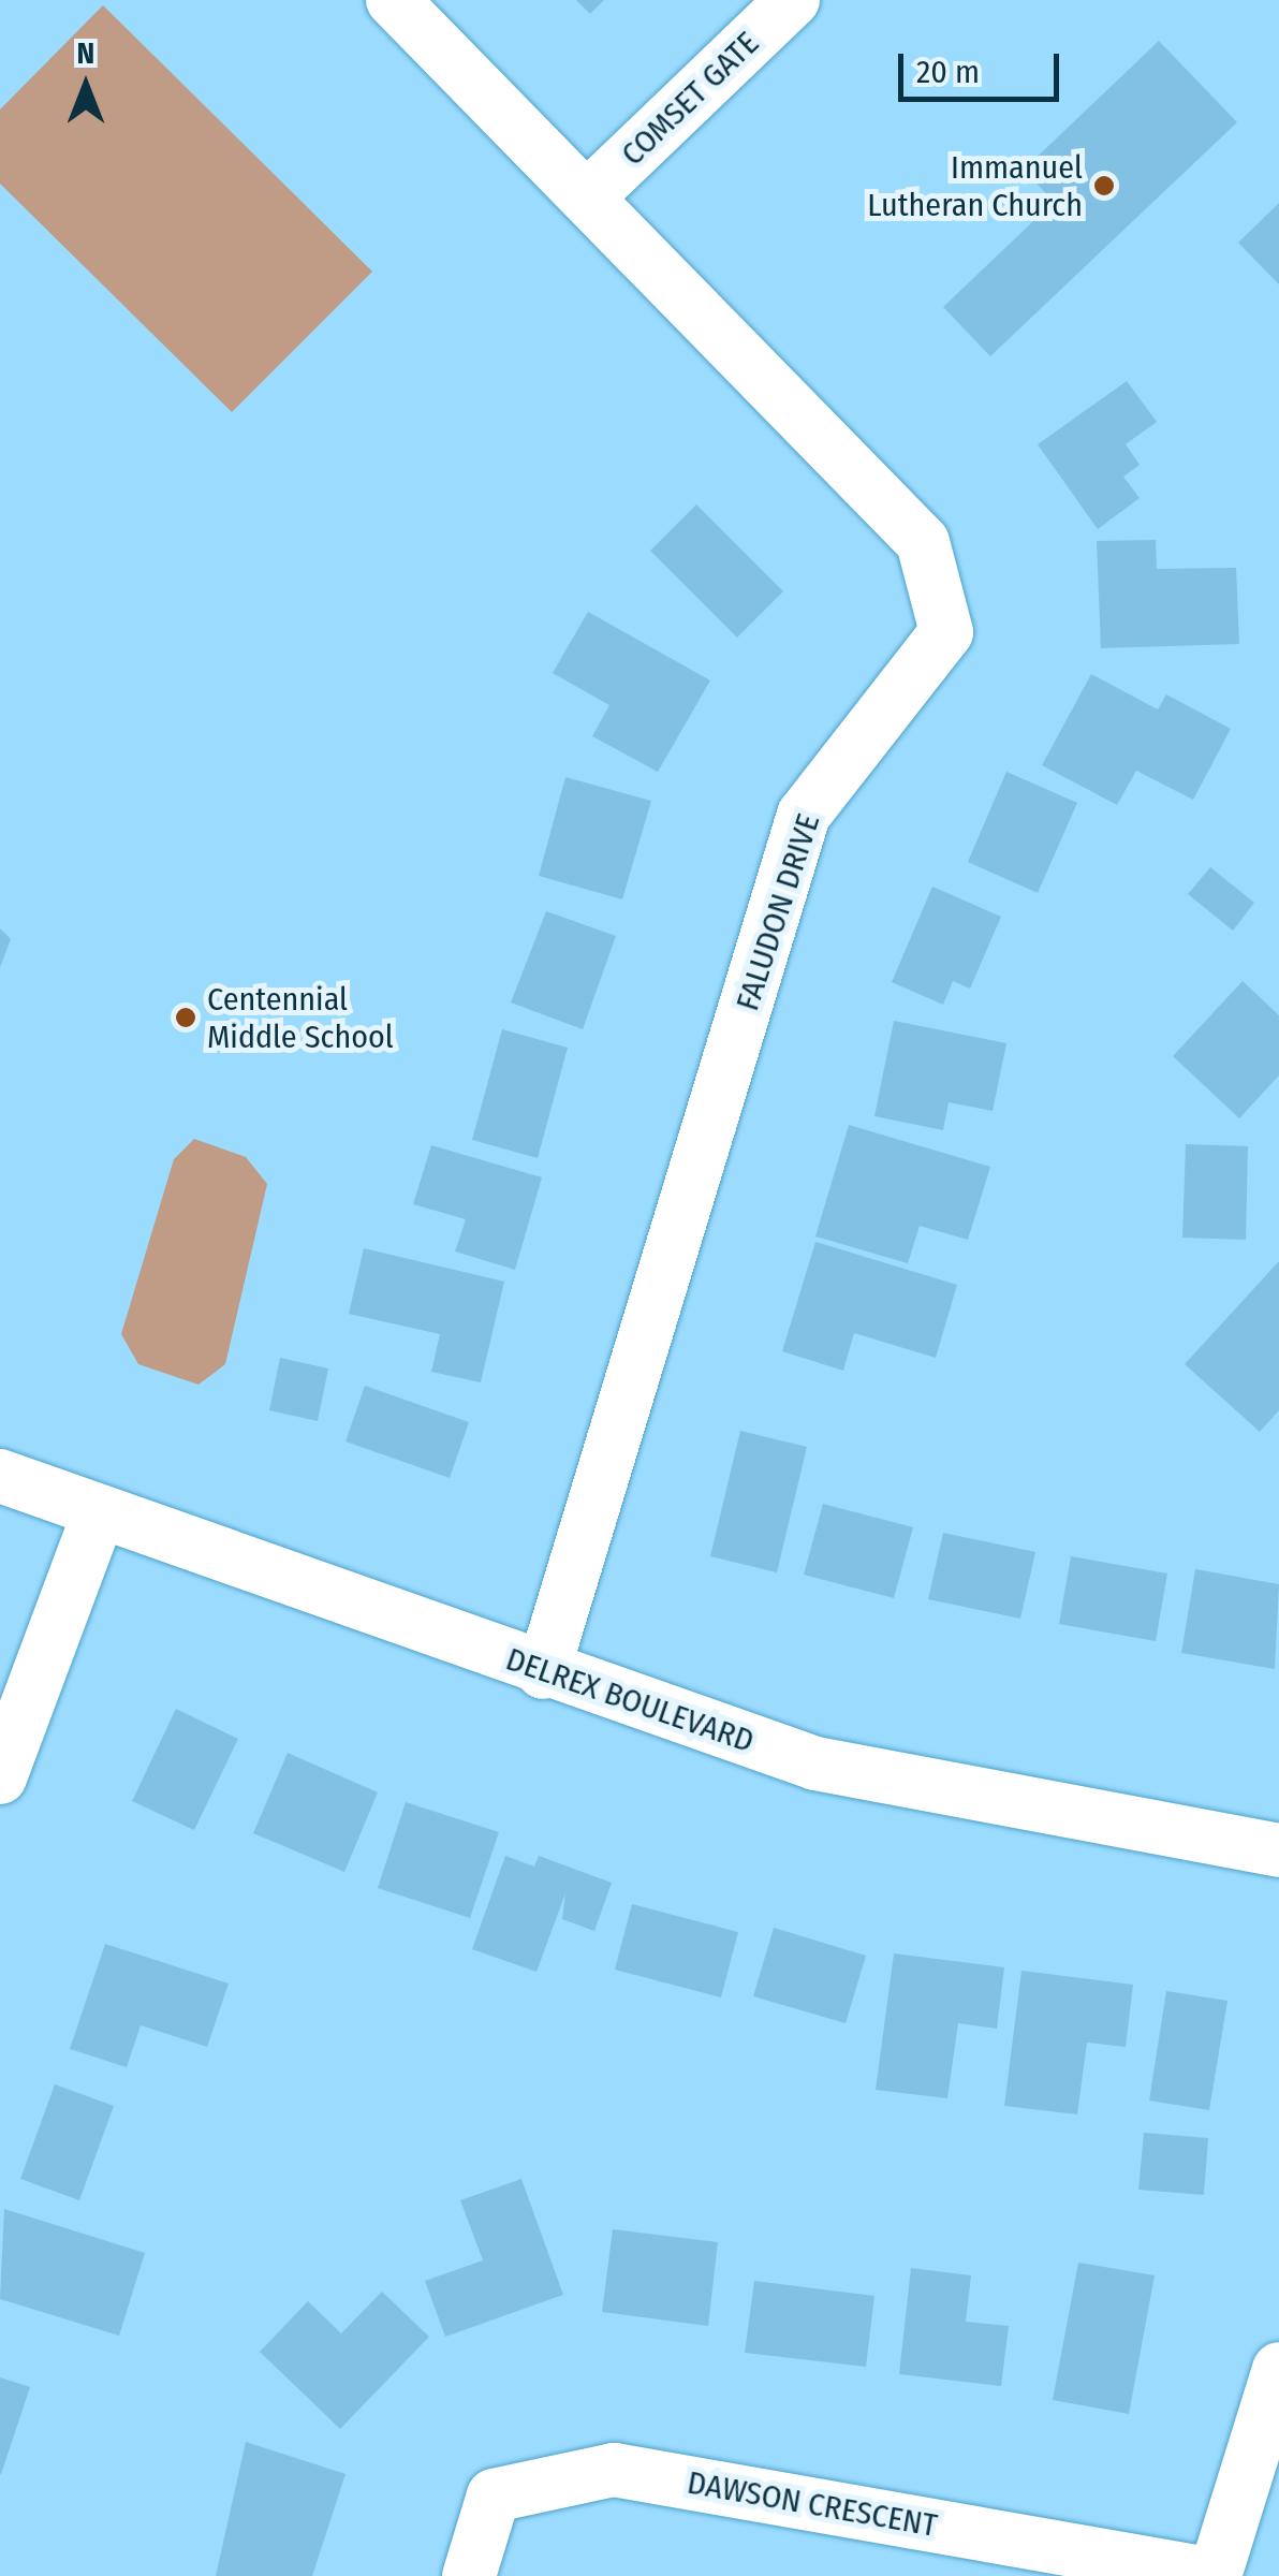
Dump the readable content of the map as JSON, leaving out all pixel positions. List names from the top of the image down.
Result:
{
  "streets": {
    "street": [
      "COMSET GATE",
      "FALUDON DRIVE",
      "DELREX BOULEVARD",
      "DAWSON CRESCENT"
    ]
  },
  "crossings": [
    ["COMSET GATE", "FALUDON DRIVE"],
    ["FALUDON DRIVE", "DELREX BOULEVARD"]
  ],
  "places": ["Immanuel Lutheran Church", "Centennial Middle School"],
  "scale_bar": "20 m",
  "north": "top"
}
